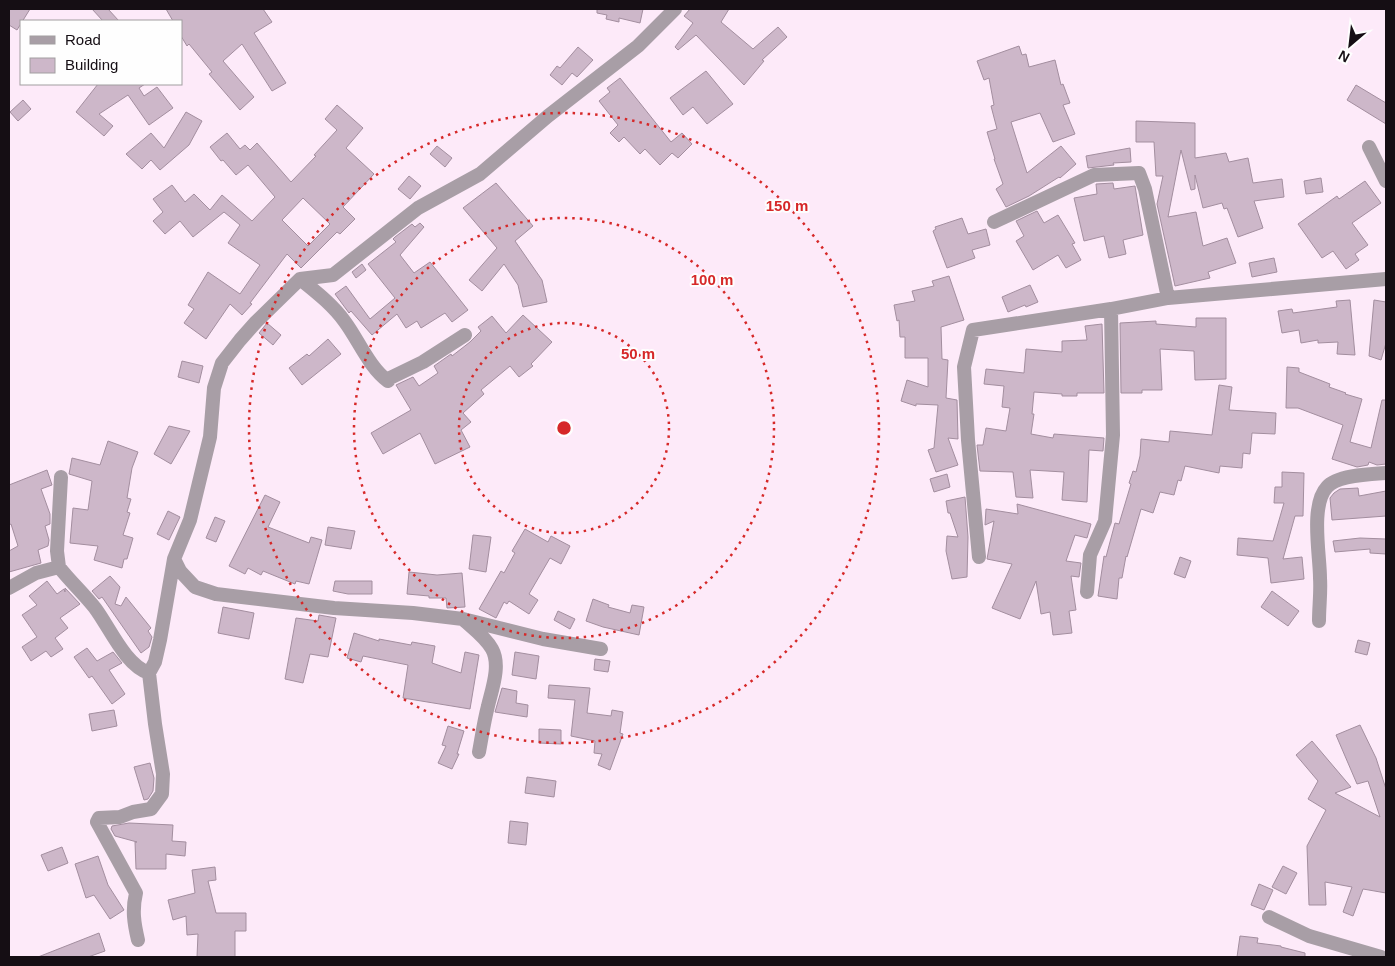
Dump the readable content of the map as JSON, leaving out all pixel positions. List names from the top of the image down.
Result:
{
  "legend": ["Road", "Building"],
  "north": "bottom left",
  "rings": ["150 m", "100 m", "50 m"]
}
